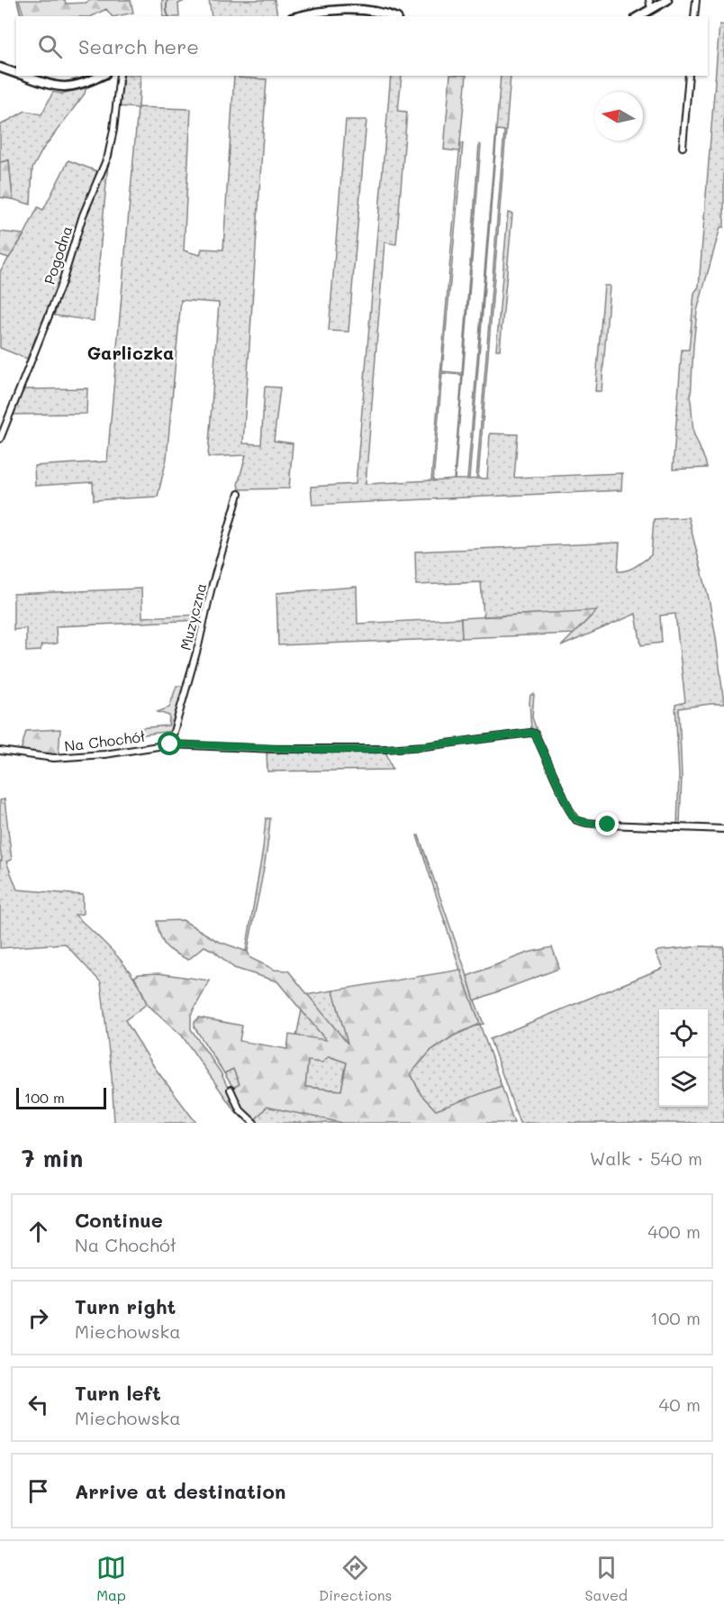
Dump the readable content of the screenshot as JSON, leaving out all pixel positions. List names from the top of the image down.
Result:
{
  "streets": {
    "street": ["Pogodna", "Muzyczna", "Na Chochół"]
  },
  "crossings": [
    ["Muzyczna", "Na Chochół"]
  ],
  "districts": ["Garliczka"],
  "scale_bar": "100 m",
  "north": "left",
  "page": {
    "search": "Search here",
    "scale": "100 m",
    "heading": ["7 min", "Walk · 540 m"],
    "list": [
      ["Continue", "Na Chochół", "400 m"],
      ["Turn right", "Miechowska", "100 m"],
      ["Turn left", "Miechowska", "40 m"],
      "Arrive at destination"
    ],
    "nav": ["Map", "Directions", "Saved"]
  }
}
